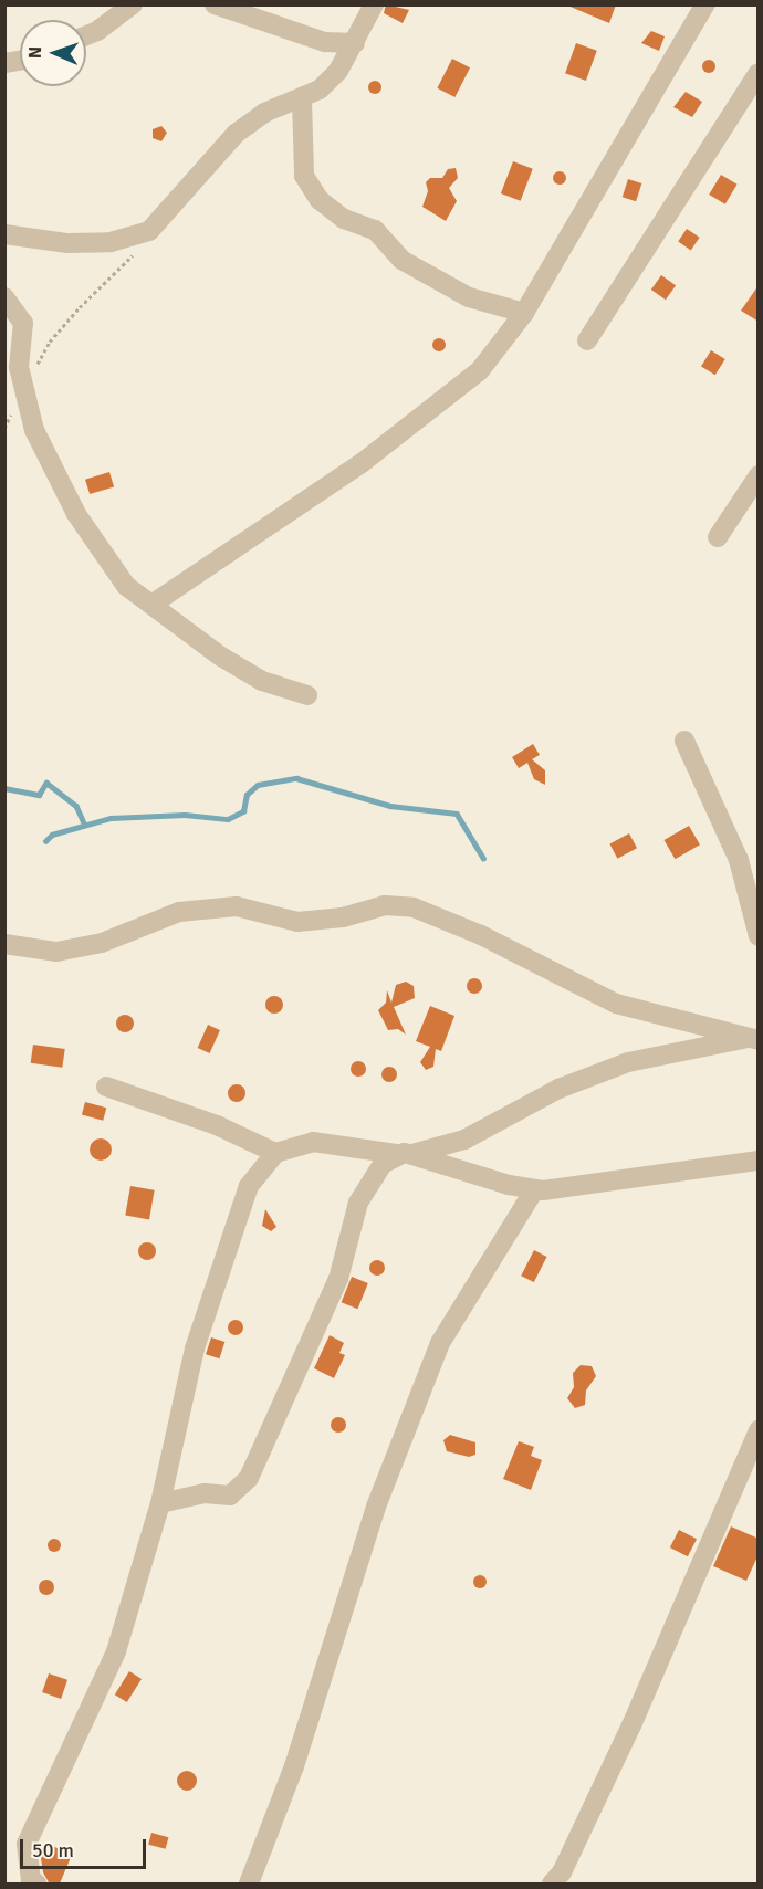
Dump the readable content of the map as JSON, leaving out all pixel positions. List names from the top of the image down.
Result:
{
  "scale_bar": "50 m",
  "north": "left"
}
